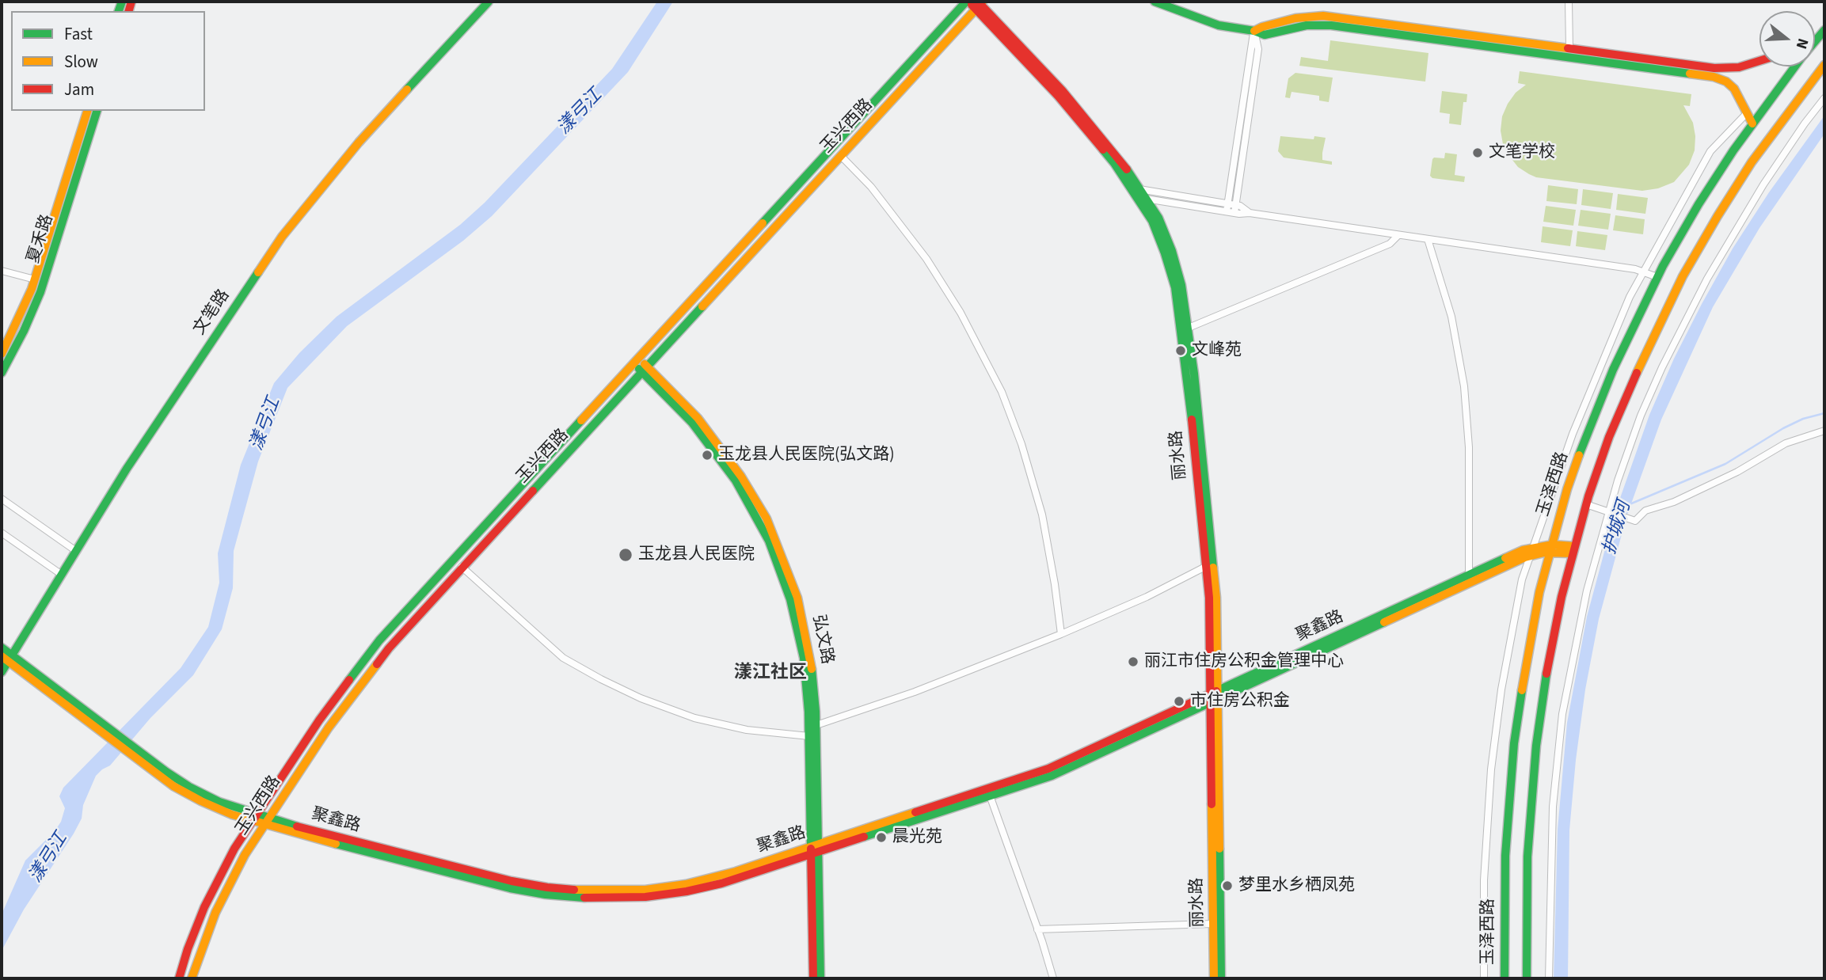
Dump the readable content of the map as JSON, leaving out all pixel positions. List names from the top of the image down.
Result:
{
  "streets": {
    "main road": [
      "玉兴西路",
      "夏禾路",
      "文笔路",
      "丽水路",
      "玉泽西路",
      "聚鑫路",
      "弘文路"
    ]
  },
  "crossings": [
    ["玉兴西路", "丽水路"],
    ["玉兴西路", "聚鑫路"],
    ["玉兴西路", "弘文路"],
    ["文笔路", "聚鑫路"],
    ["丽水路", "聚鑫路"],
    ["玉泽西路", "聚鑫路"],
    ["聚鑫路", "弘文路"]
  ],
  "districts": ["漾江社区"],
  "water": ["漾弓江", "护城河"],
  "places": [
    "文笔学校",
    "文峰苑",
    "玉龙县人民医院(弘文路)",
    "玉龙县人民医院",
    "丽江市住房公积金管理中心",
    "市住房公积金",
    "晨光苑",
    "梦里水乡栖凤苑"
  ],
  "legend": ["Fast", "Slow", "Jam"],
  "north": "right"
}
